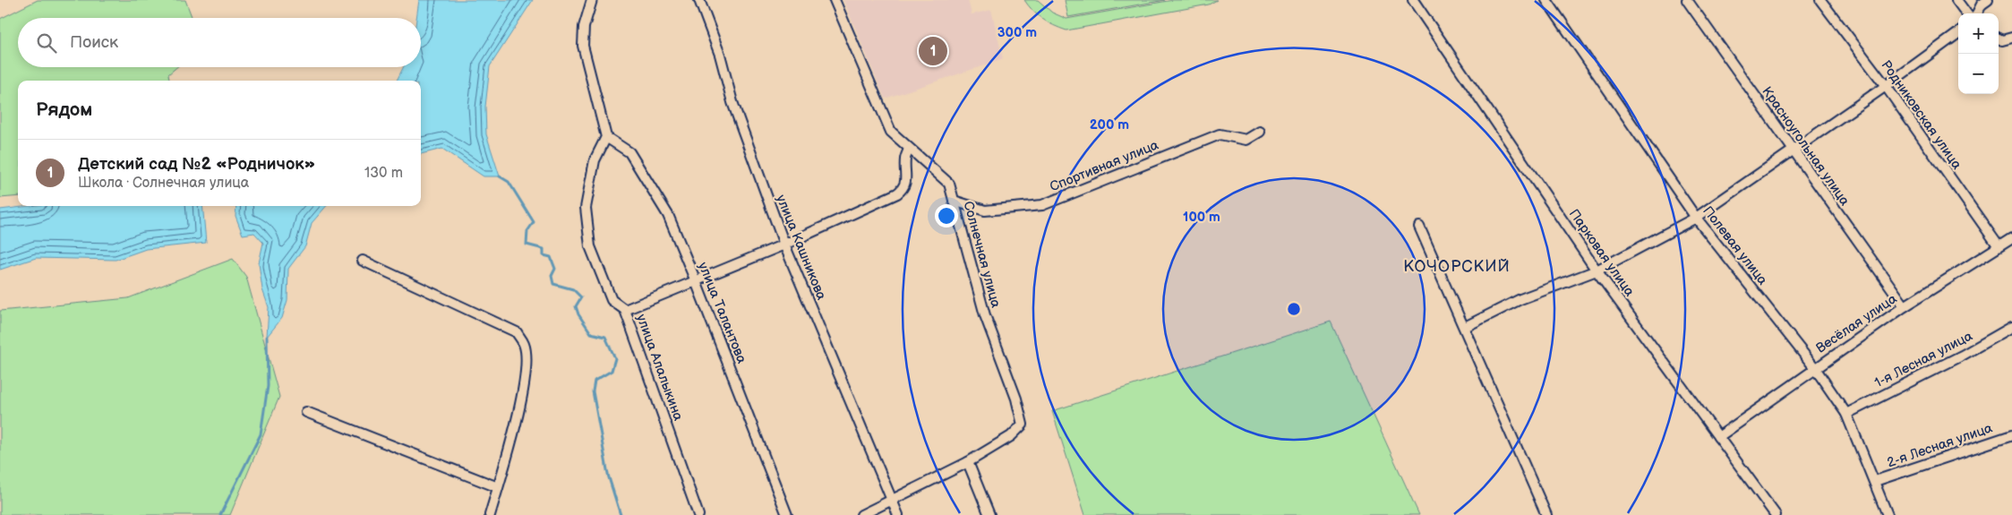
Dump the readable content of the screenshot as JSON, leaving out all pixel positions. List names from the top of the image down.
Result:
{
  "streets": {
    "street": [
      "Родниковская улица",
      "Красноугольная улица",
      "Спортивная улица",
      "Полевая улица",
      "улица Кашникова",
      "Парковая улица",
      "Солнечная улица",
      "улица Талантова",
      "Весёлая улица",
      "1-я Лесная улица",
      "улица Алалыкина",
      "2-я Лесная улица"
    ]
  },
  "crossings": [
    ["Родниковская улица", "Весёлая улица"],
    ["Красноугольная улица", "Весёлая улица"],
    ["Спортивная улица", "Солнечная улица"],
    ["Полевая улица", "Весёлая улица"],
    ["Полевая улица", "1-я Лесная улица"],
    ["Полевая улица", "2-я Лесная улица"],
    ["Парковая улица", "Весёлая улица"],
    ["улица Талантова", "улица Алалыкина"]
  ],
  "districts": ["КОЧОРСКИЙ"],
  "page": {
    "map_buttons": ["+", "−"],
    "search": "Поиск",
    "pins": "1",
    "heading": "Рядом",
    "list": [
      {
        "mark": "1",
        "name": "Детский сад №2 «Родничок»",
        "note": "Школа · Солнечная улица",
        "value": "130 m"
      }
    ]
  },
  "rings": ["300 m", "200 m", "100 m"]
}
